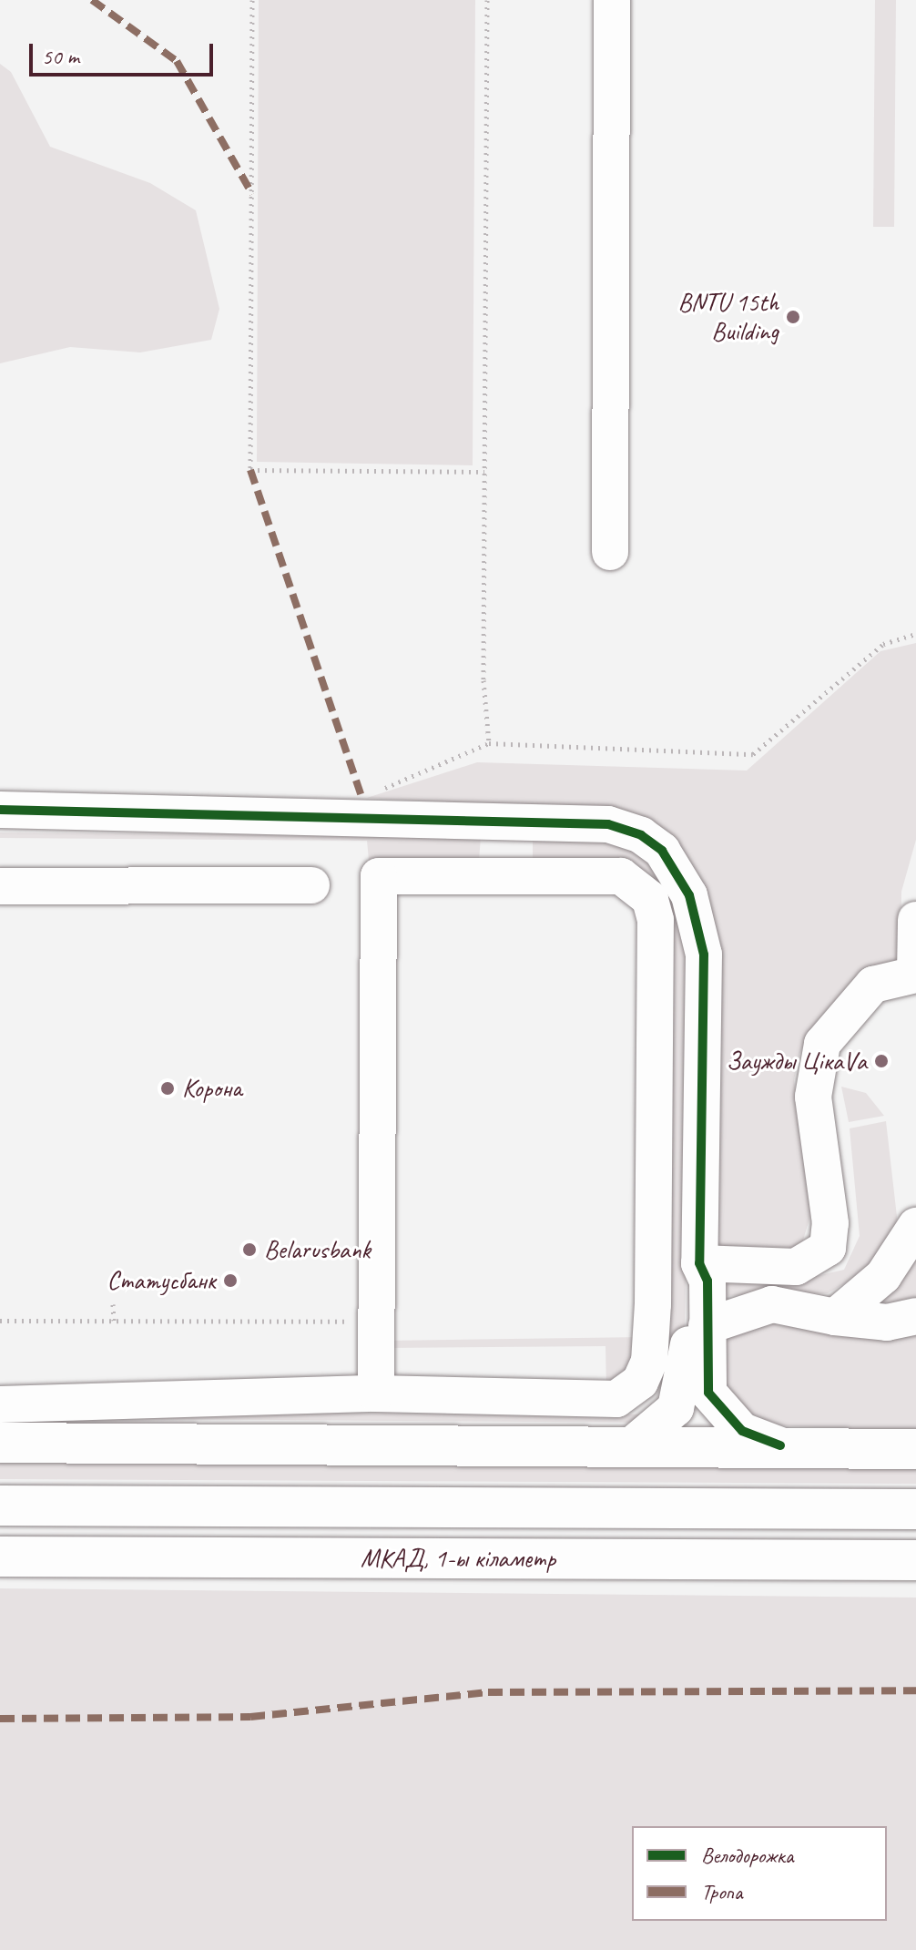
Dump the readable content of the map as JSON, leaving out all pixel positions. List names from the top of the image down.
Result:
{
  "streets": {
    "highway": ["МКАД, 1-ы кіламетр"]
  },
  "places": [
    "BNTU 15th Building",
    "Заужды ЦікаVа",
    "Корона",
    "Belarusbank",
    "Статусбанк"
  ],
  "legend": ["Велодорожка", "Тропа"],
  "scale_bar": "50 m"
}
